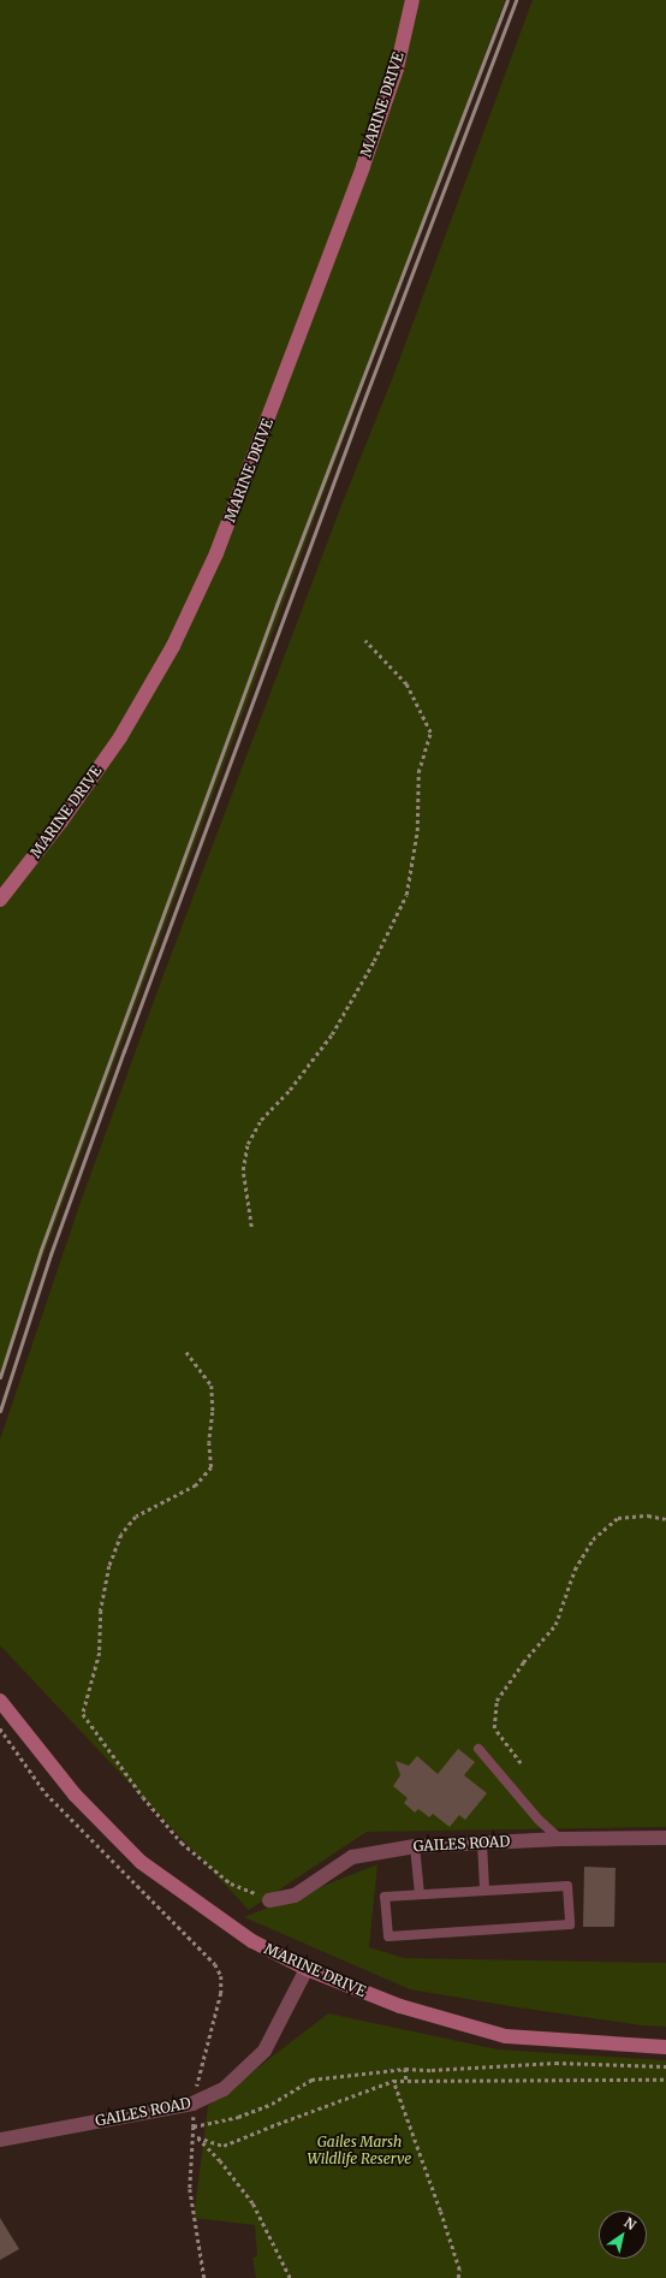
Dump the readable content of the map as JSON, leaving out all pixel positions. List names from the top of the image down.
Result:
{
  "streets": {
    "street": ["MARINE DRIVE", "GAILES ROAD"]
  },
  "crossings": [
    ["MARINE DRIVE", "GAILES ROAD"]
  ],
  "parks": ["Gailes Marsh Wildlife Reserve"],
  "north": "top right"
}
